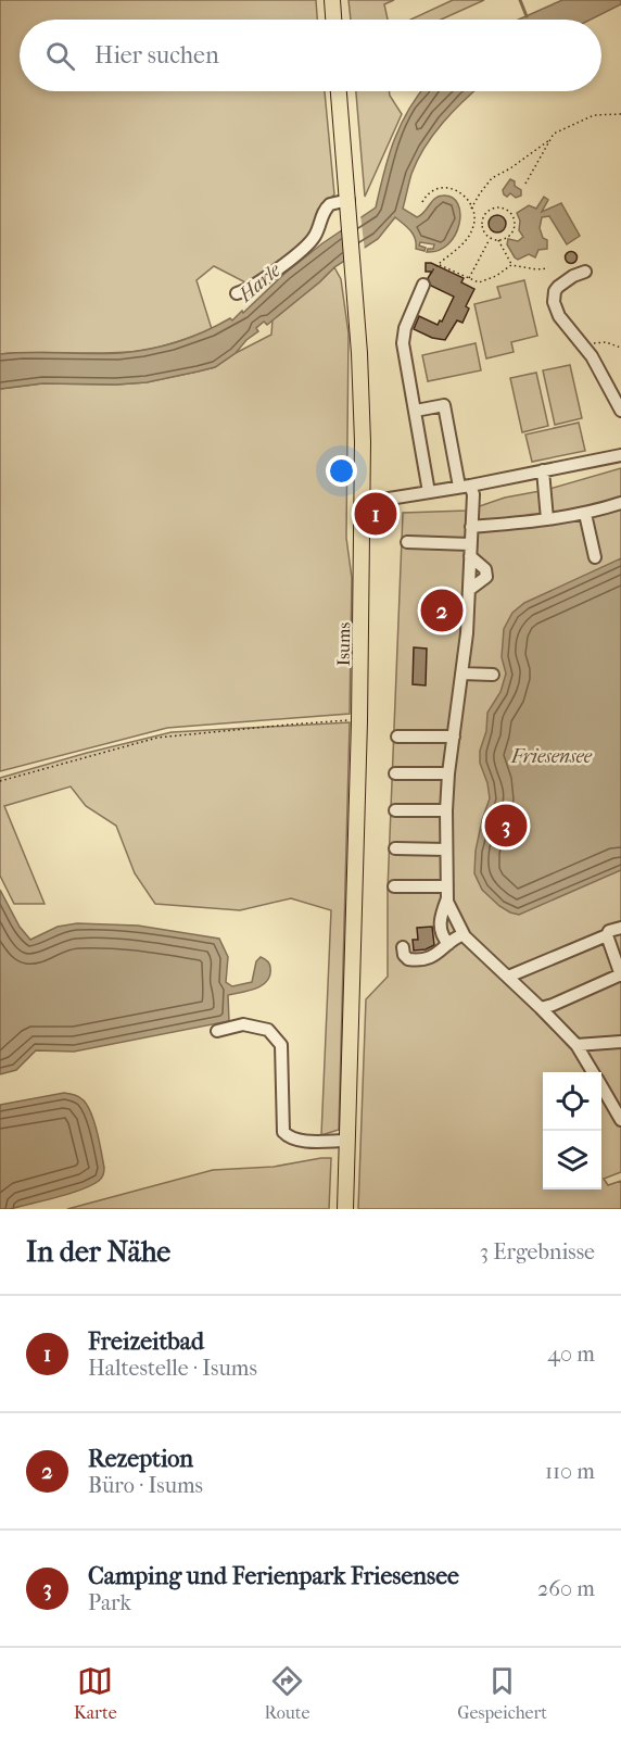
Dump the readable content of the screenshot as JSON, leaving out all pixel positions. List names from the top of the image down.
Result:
{
  "streets": {
    "main road": ["Isums"]
  },
  "water": ["Harle", "Friesensee"],
  "page": {
    "search": "Hier suchen",
    "pins": ["1", "2", "3"],
    "heading": ["In der Nähe", "3 Ergebnisse"],
    "list": [
      {
        "mark": "1",
        "name": "Freizeitbad",
        "note": "Haltestelle · Isums",
        "value": "40 m"
      },
      {
        "mark": "2",
        "name": "Rezeption",
        "note": "Büro · Isums",
        "value": "110 m"
      },
      {
        "mark": "3",
        "name": "Camping und Ferienpark Friesensee",
        "note": "Park",
        "value": "260 m"
      }
    ],
    "nav": ["Karte", "Route", "Gespeichert"]
  }
}
